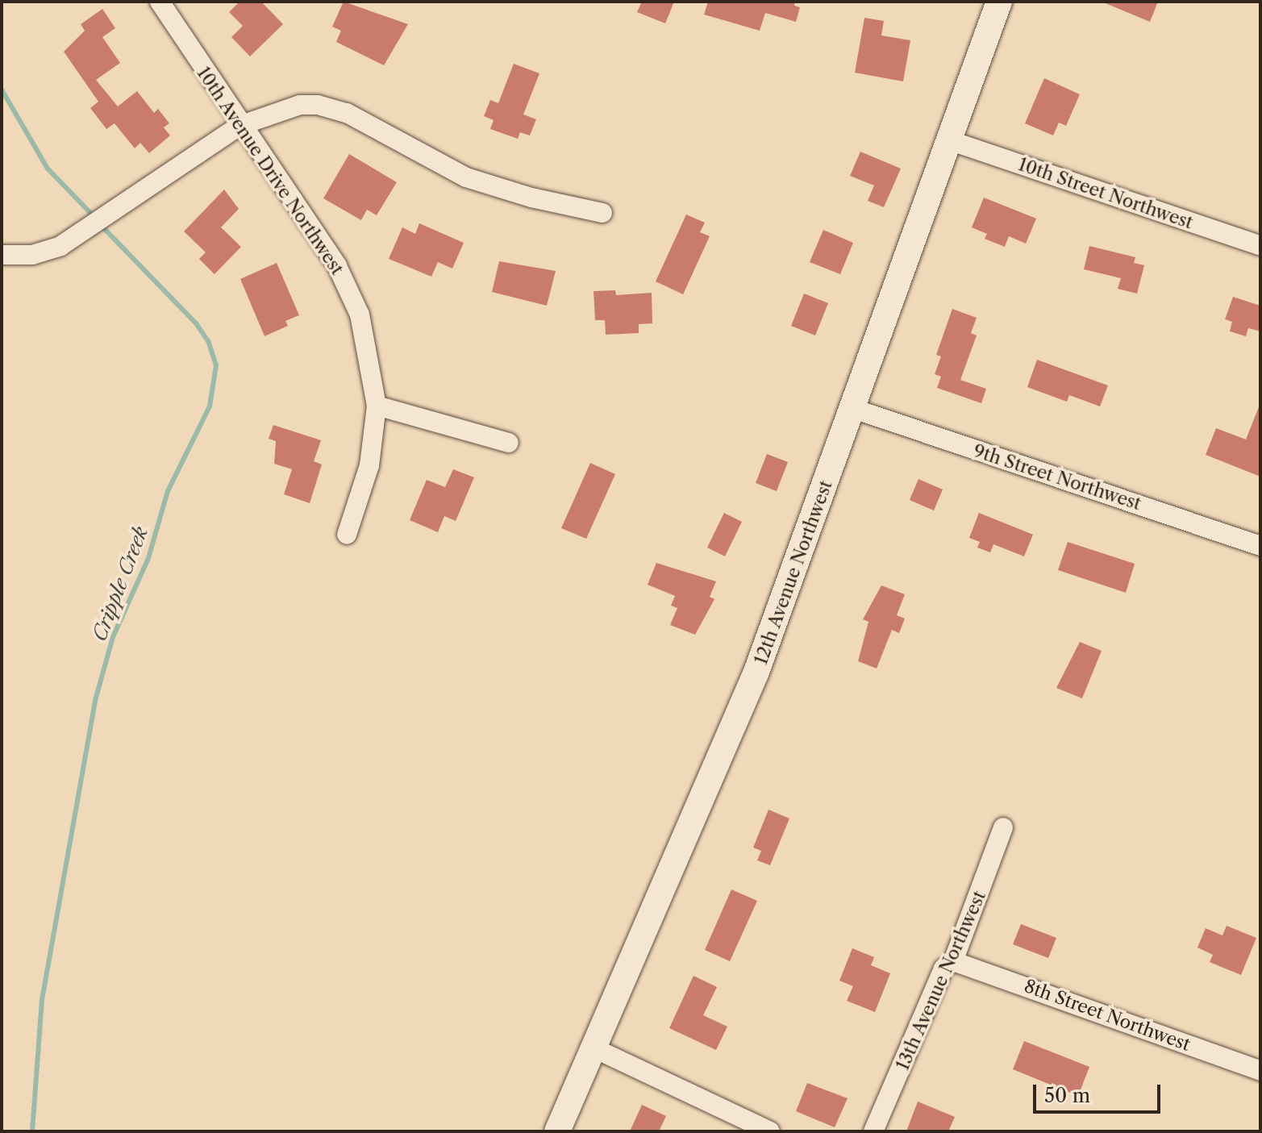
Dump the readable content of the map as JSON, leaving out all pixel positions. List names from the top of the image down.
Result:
{
  "streets": {
    "main road": ["12th Avenue Northwest"],
    "street": [
      "10th Avenue Drive Northwest",
      "10th Street Northwest",
      "9th Street Northwest",
      "13th Avenue Northwest",
      "8th Street Northwest"
    ]
  },
  "crossings": [
    ["10th Street Northwest", "12th Avenue Northwest"],
    ["9th Street Northwest", "12th Avenue Northwest"],
    ["13th Avenue Northwest", "8th Street Northwest"]
  ],
  "water": ["Cripple Creek"],
  "scale_bar": "50 m"
}
